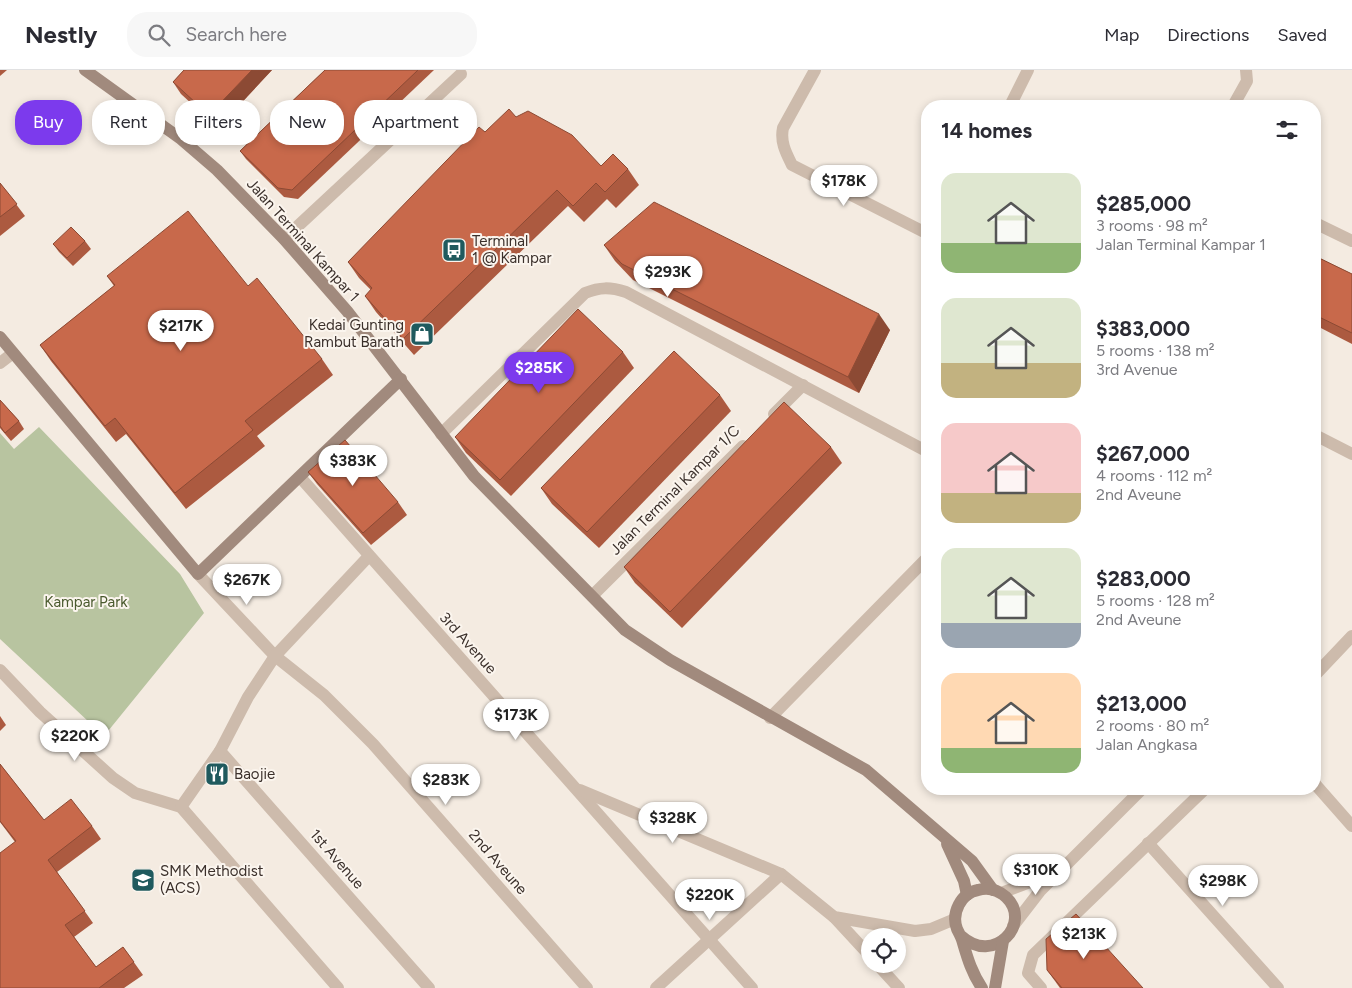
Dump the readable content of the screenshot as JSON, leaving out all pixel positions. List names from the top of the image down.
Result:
{
  "streets": {
    "street": [
      "Jalan Terminal Kampar 1",
      "Jalan Terminal Kampar 1/C",
      "3rd Avenue",
      "1st Avenue",
      "2nd Aveune"
    ]
  },
  "crossings": [
    ["Jalan Terminal Kampar 1", "Jalan Terminal Kampar 1/C"]
  ],
  "parks": ["Kampar Park"],
  "places": {
    "bus stop": ["Terminal 1 @ Kampar"],
    "shop": ["Kedai Gunting Rambut Barath"],
    "restaurant": ["Baojie"],
    "school or university": ["SMK Methodist (ACS)"]
  },
  "page": {
    "header": "Nestly",
    "search": "Search here",
    "nav": ["Map", "Directions", "Saved"],
    "chip": [
      "Buy",
      "Rent",
      "Filters",
      "New",
      "Apartment"
    ],
    "heading": "14 homes",
    "list": [
      {
        "name": "$285,000",
        "note": "3 rooms · 98 m² · Jalan Terminal Kampar 1"
      },
      {
        "name": "$383,000",
        "note": "5 rooms · 138 m² · 3rd Avenue"
      },
      {
        "name": "$267,000",
        "note": "4 rooms · 112 m² · 2nd Aveune"
      },
      {
        "name": "$283,000",
        "note": "5 rooms · 128 m² · 2nd Aveune"
      },
      {
        "name": "$213,000",
        "note": "2 rooms · 80 m² · Jalan Angkasa"
      }
    ],
    "price": [
      "$178K",
      "$293K",
      "$217K",
      "$285K",
      "$383K",
      "$267K",
      "$173K",
      "$220K",
      "$283K",
      "$328K",
      "$310K",
      "$298K",
      "$220K",
      "$213K"
    ]
  }
}
